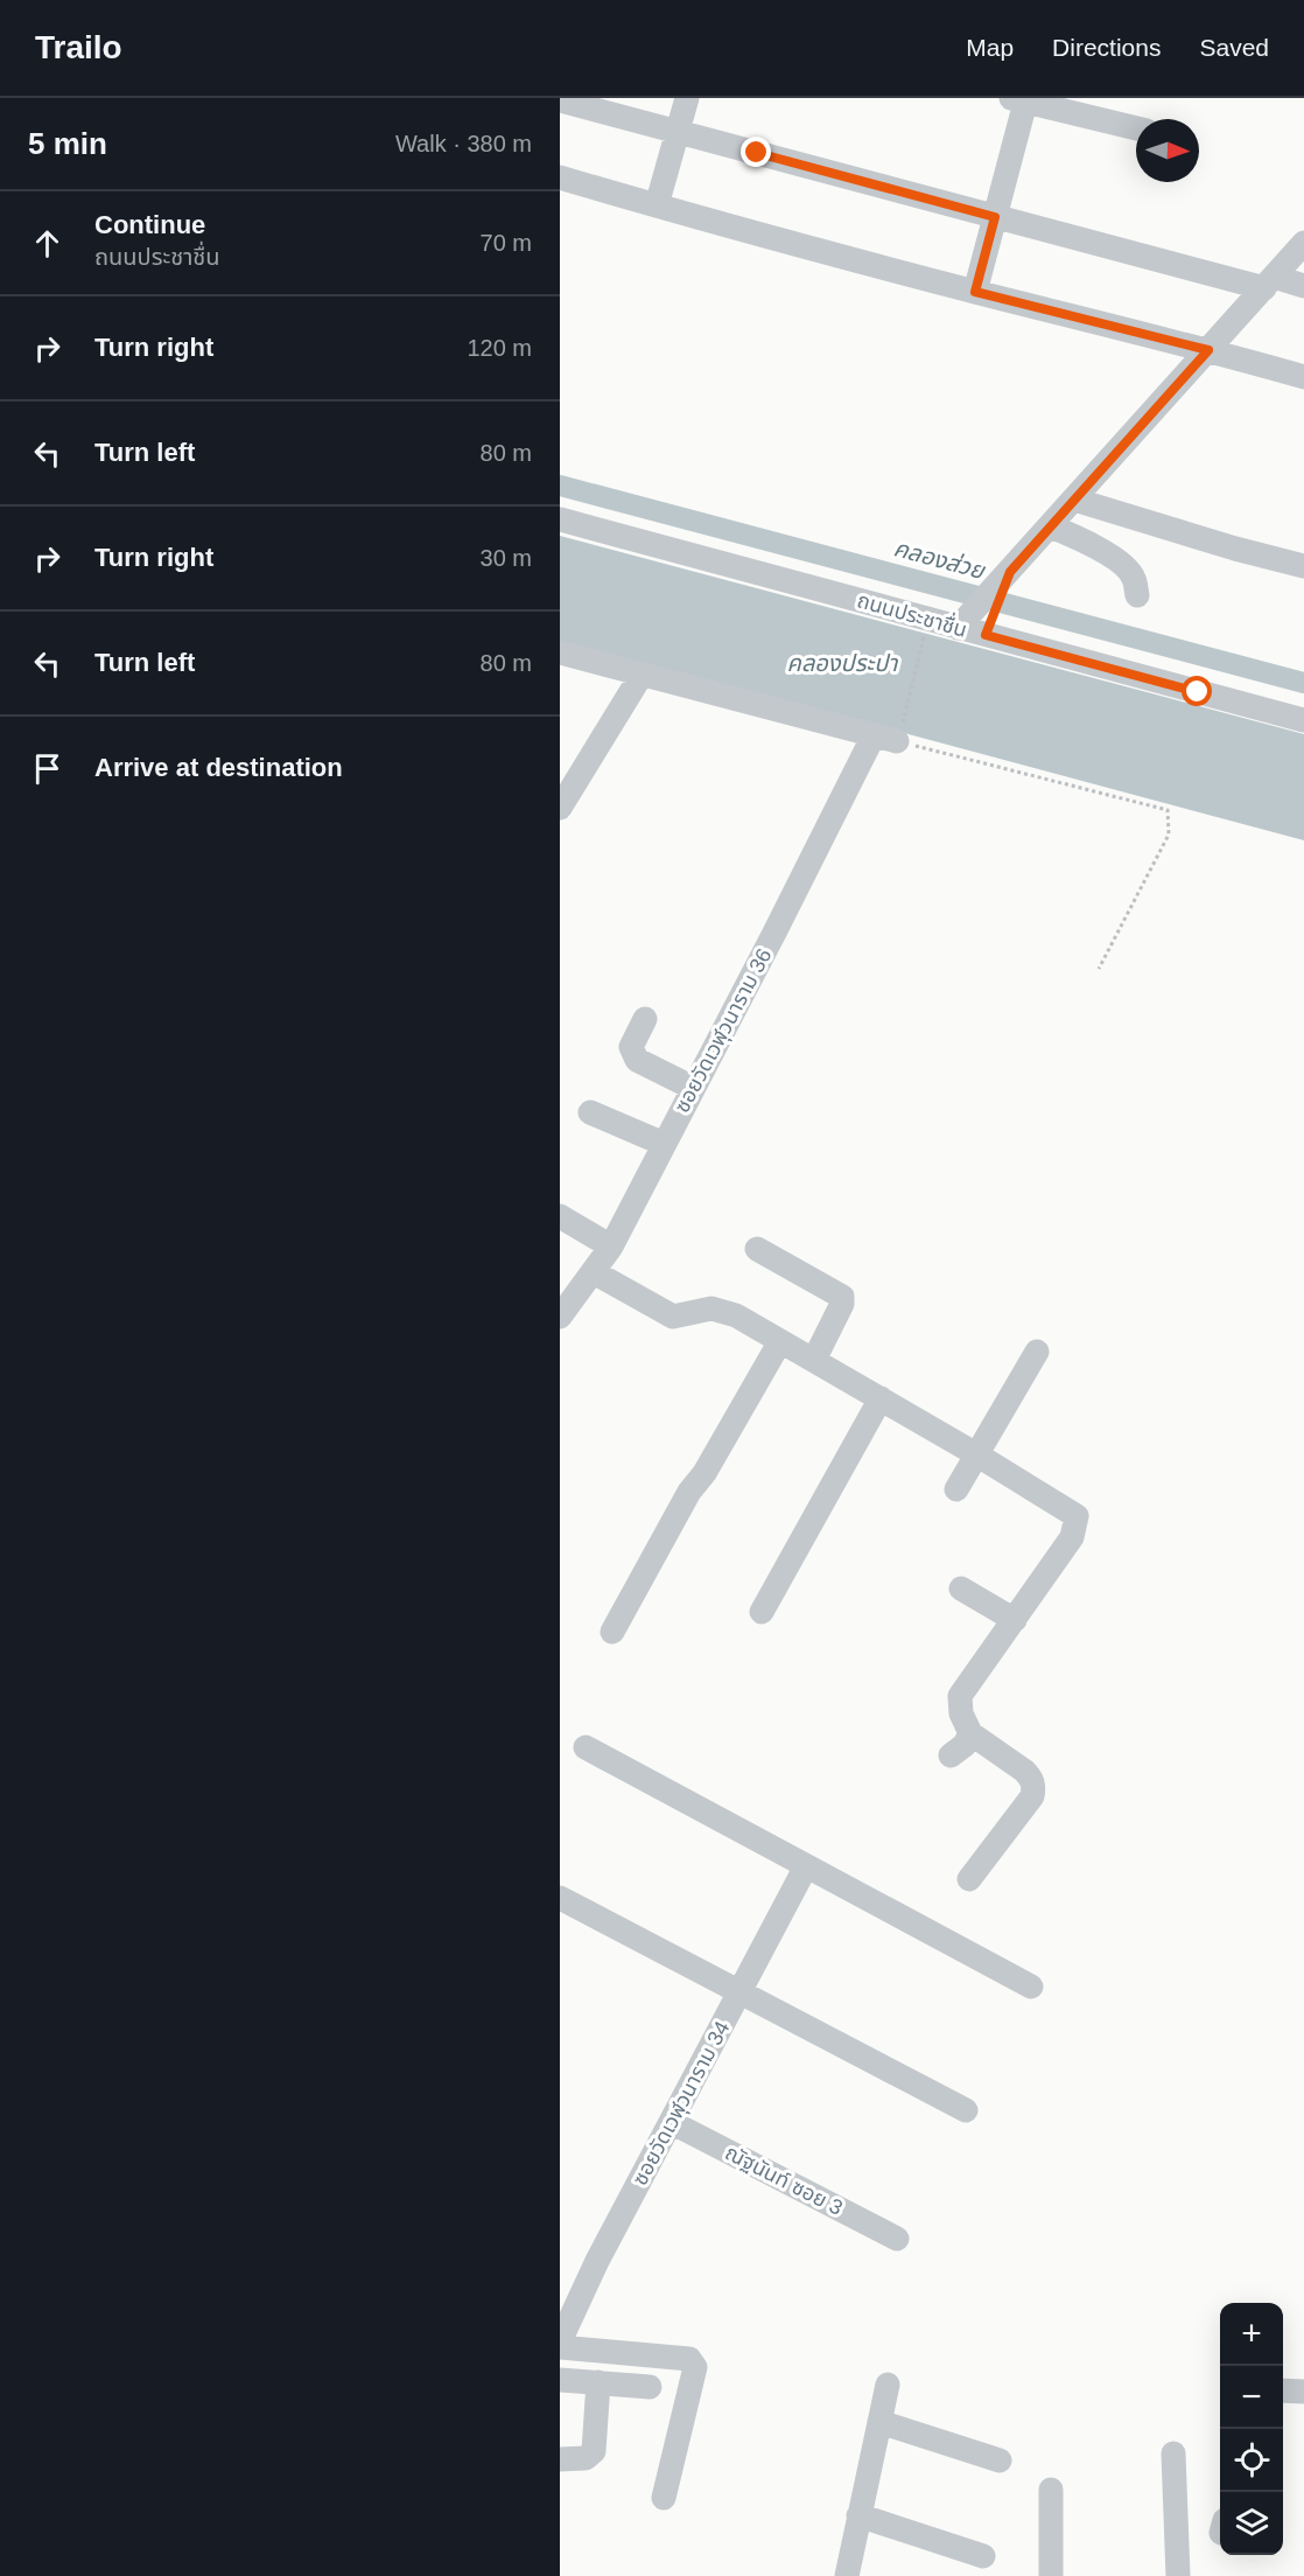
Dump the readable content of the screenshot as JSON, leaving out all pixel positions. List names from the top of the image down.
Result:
{
  "streets": {
    "street": [
      "ถนนประชาชื่น",
      "ซอยวัดเวฬุวนาราม 36",
      "ซอยวัดเวฬุวนาราม 34",
      "ณัฐนันท์ ซอย 3"
    ]
  },
  "crossings": [
    ["ซอยวัดเวฬุวนาราม 34", "ณัฐนันท์ ซอย 3"]
  ],
  "water": ["คลองส่วย", "คลองประปา"],
  "north": "right",
  "page": {
    "header": "Trailo",
    "nav": ["Map", "Directions", "Saved"],
    "heading": ["5 min", "Walk · 380 m"],
    "list": [
      ["Continue", "ถนนประชาชื่น", "70 m"],
      ["Turn right", "120 m"],
      ["Turn left", "80 m"],
      ["Turn right", "30 m"],
      ["Turn left", "80 m"],
      "Arrive at destination"
    ],
    "map_buttons": ["+", "−"]
  }
}
